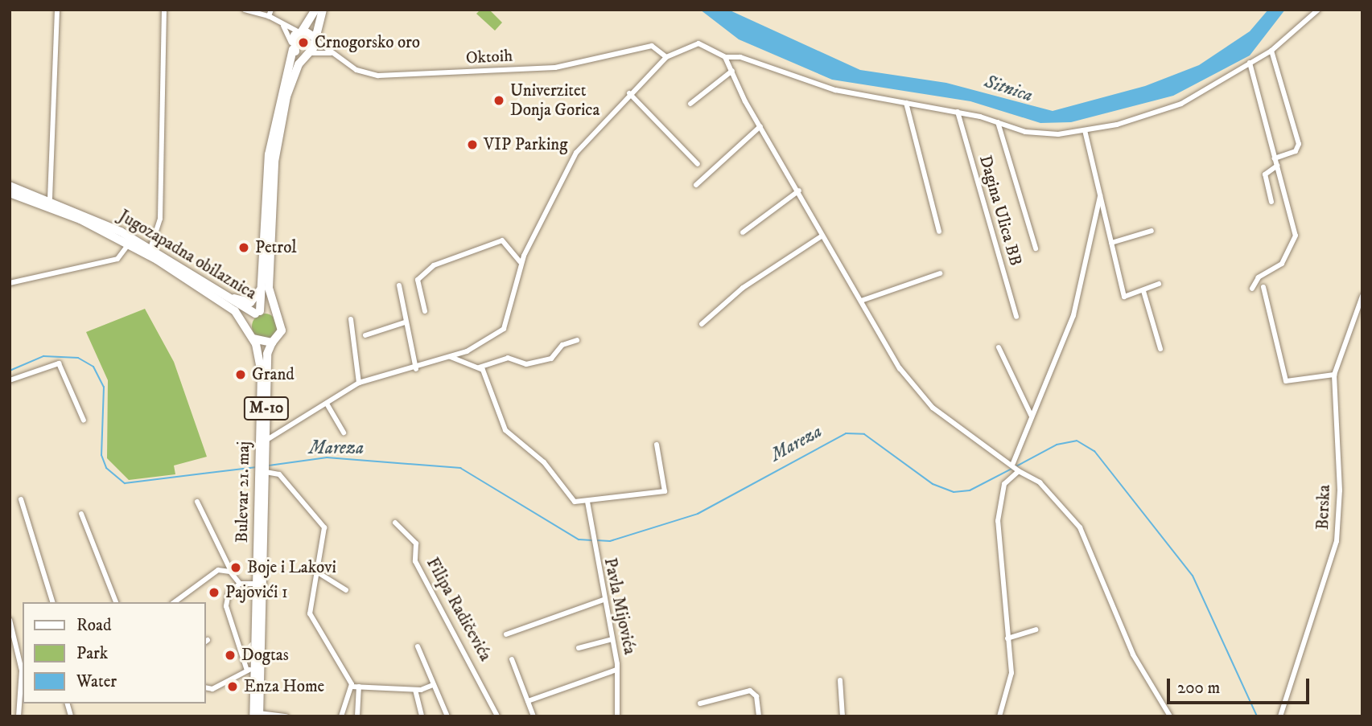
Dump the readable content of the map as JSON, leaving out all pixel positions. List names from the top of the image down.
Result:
{
  "streets": {
    "main road": ["Jugozapadna obilaznica", "M-10", "Bulevar 21. maj"],
    "street": [
      "Oktoih",
      "Dagina Ulica BB",
      "Berska",
      "Pavla Mijovića",
      "Filipa Radičevića"
    ]
  },
  "crossings": [
    ["Oktoih", "M-10"],
    ["Jugozapadna obilaznica", "M-10"],
    ["Jugozapadna obilaznica", "Bulevar 21. maj"],
    ["M-10", "Bulevar 21. maj"]
  ],
  "water": ["Sitnica", "Mareza"],
  "places": [
    "Crnogorsko oro",
    "Univerzitet Donja Gorica",
    "VIP Parking",
    "Petrol",
    "Grand",
    "Boje i Lakovi",
    "Pajovići 1",
    "Dogtas",
    "Enza Home"
  ],
  "legend": ["Road", "Park", "Water"],
  "scale_bar": "200 m"
}
